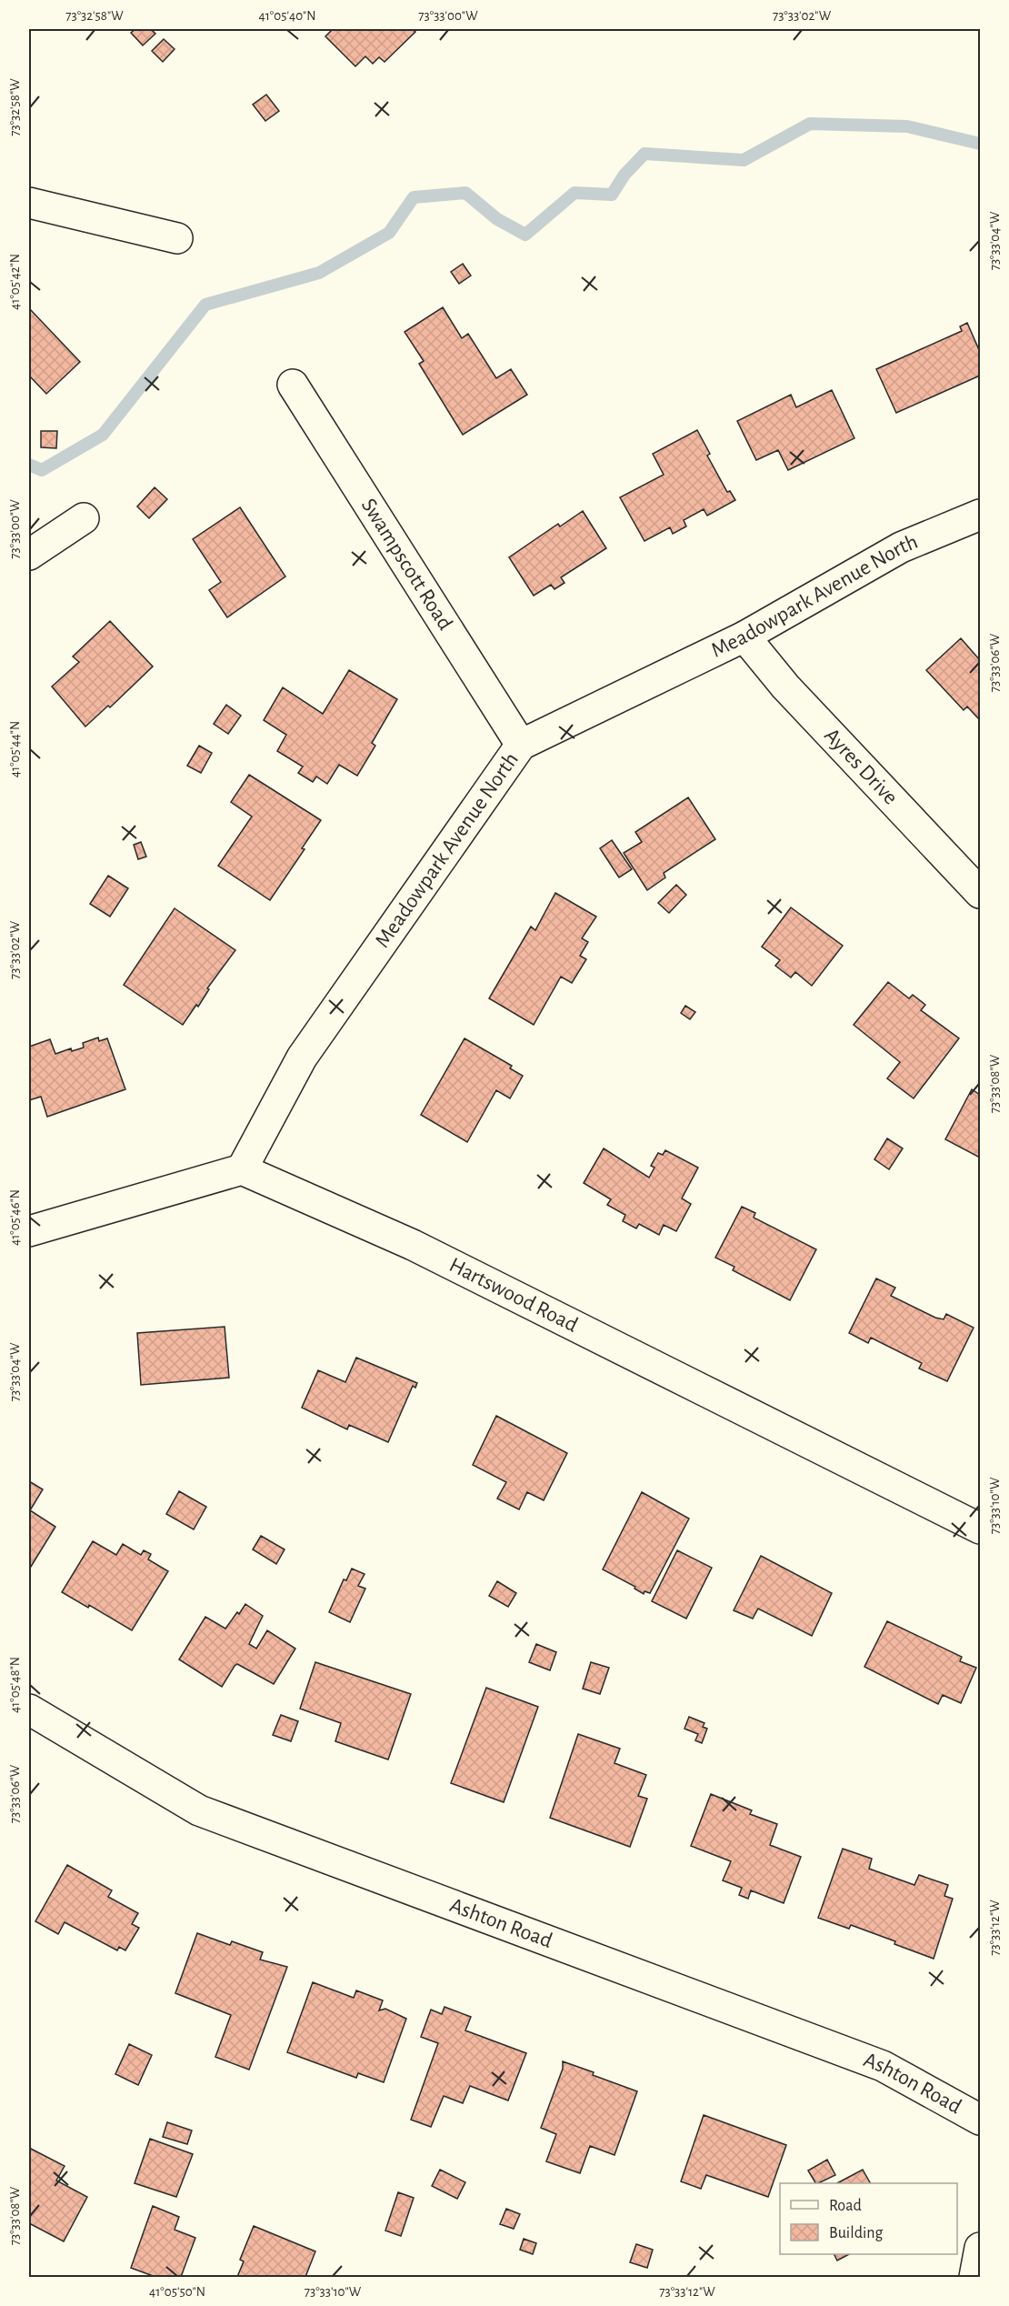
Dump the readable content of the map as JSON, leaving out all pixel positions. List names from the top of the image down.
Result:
{
  "streets": {
    "street": [
      "Swampscott Road",
      "Meadowpark Avenue North",
      "Ayres Drive",
      "Hartswood Road",
      "Ashton Road"
    ]
  },
  "crossings": [
    ["Swampscott Road", "Meadowpark Avenue North"],
    ["Meadowpark Avenue North", "Ayres Drive"],
    ["Meadowpark Avenue North", "Hartswood Road"]
  ],
  "legend": ["Road", "Building"],
  "coordinates": [
    "73°32'58\"W",
    "41°05'40\"N",
    "73°33'00\"W",
    "73°33'02\"W",
    "73°33'04\"W",
    "41°05'42\"N",
    "73°33'06\"W",
    "41°05'44\"N",
    "73°33'08\"W",
    "41°05'46\"N",
    "73°33'10\"W",
    "41°05'48\"N",
    "73°33'12\"W",
    "41°05'50\"N"
  ]
}
